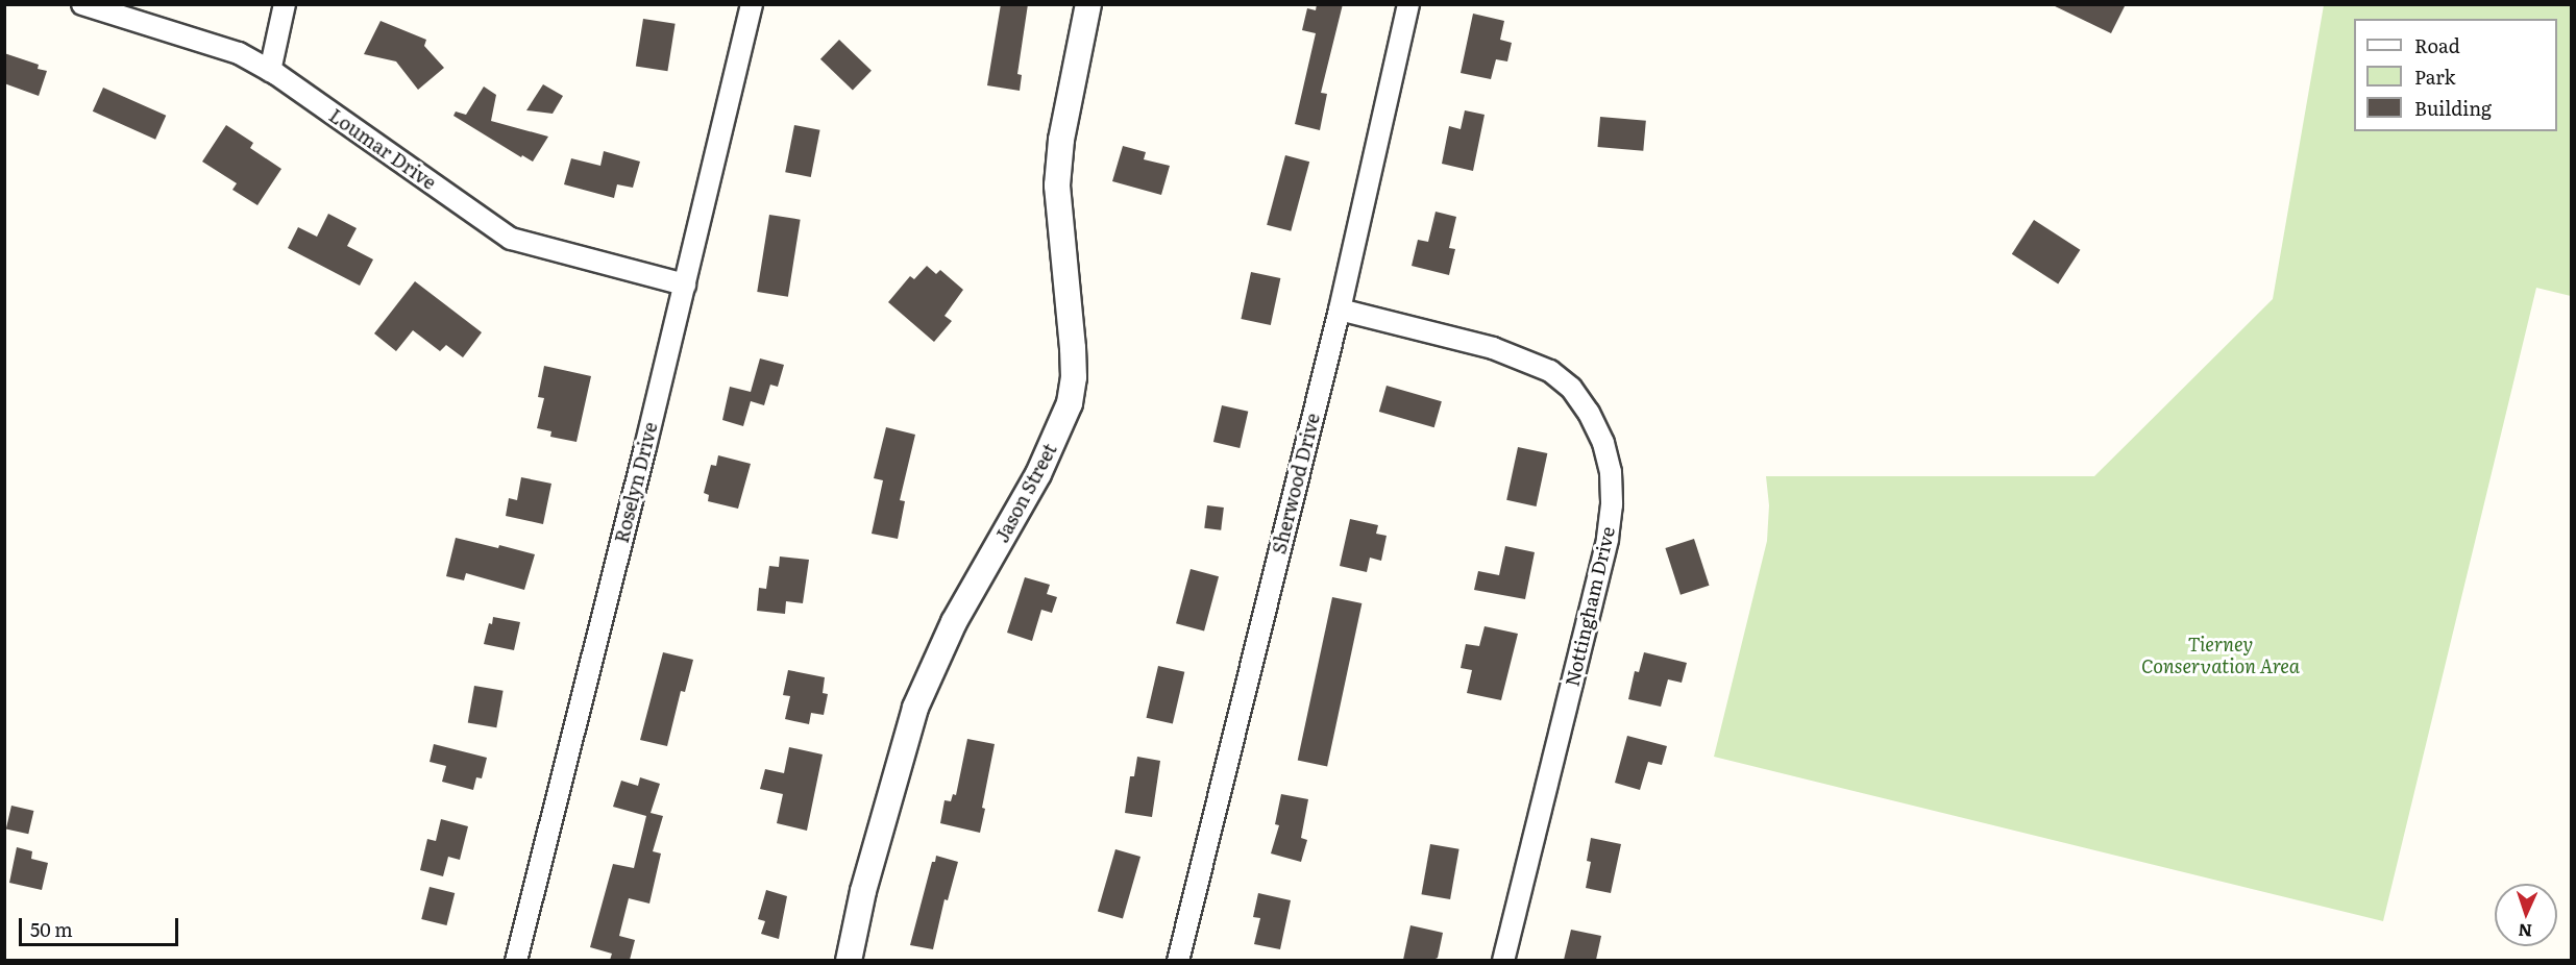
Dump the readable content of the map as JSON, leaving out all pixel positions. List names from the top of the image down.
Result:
{
  "streets": {
    "street": [
      "Loumar Drive",
      "Roselyn Drive",
      "Sherwood Drive",
      "Jason Street",
      "Nottingham Drive"
    ]
  },
  "crossings": [
    ["Loumar Drive", "Roselyn Drive"],
    ["Sherwood Drive", "Nottingham Drive"]
  ],
  "parks": ["Tierney Conservation Area"],
  "legend": ["Road", "Park", "Building"],
  "scale_bar": "50 m",
  "north": "bottom"
}
